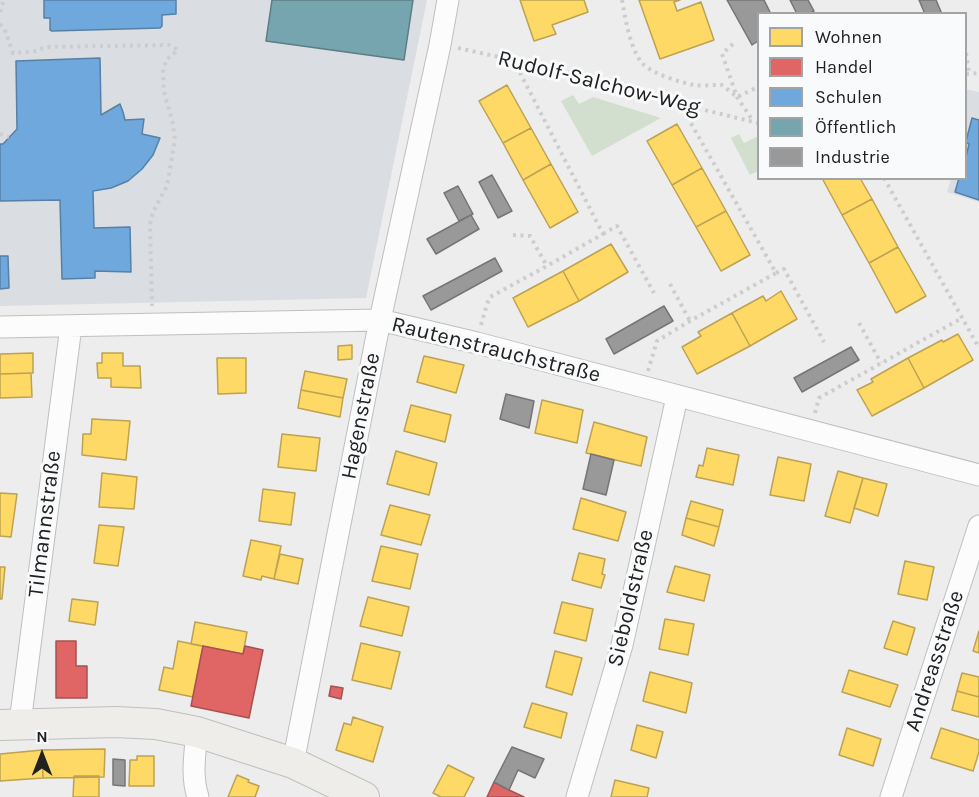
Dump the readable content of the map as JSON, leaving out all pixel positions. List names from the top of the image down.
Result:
{
  "streets": {
    "street": [
      "Rautenstrauchstraße",
      "Hagenstraße",
      "Tilmannstraße",
      "Sieboldstraße",
      "Andreasstraße"
    ],
    "path": ["Rudolf-Salchow-Weg"]
  },
  "crossings": [
    ["Rudolf-Salchow-Weg", "Hagenstraße"],
    ["Rautenstrauchstraße", "Hagenstraße"],
    ["Rautenstrauchstraße", "Tilmannstraße"],
    ["Rautenstrauchstraße", "Sieboldstraße"]
  ],
  "legend": [
    "Wohnen",
    "Handel",
    "Schulen",
    "Öffentlich",
    "Industrie"
  ],
  "north": "top"
}
